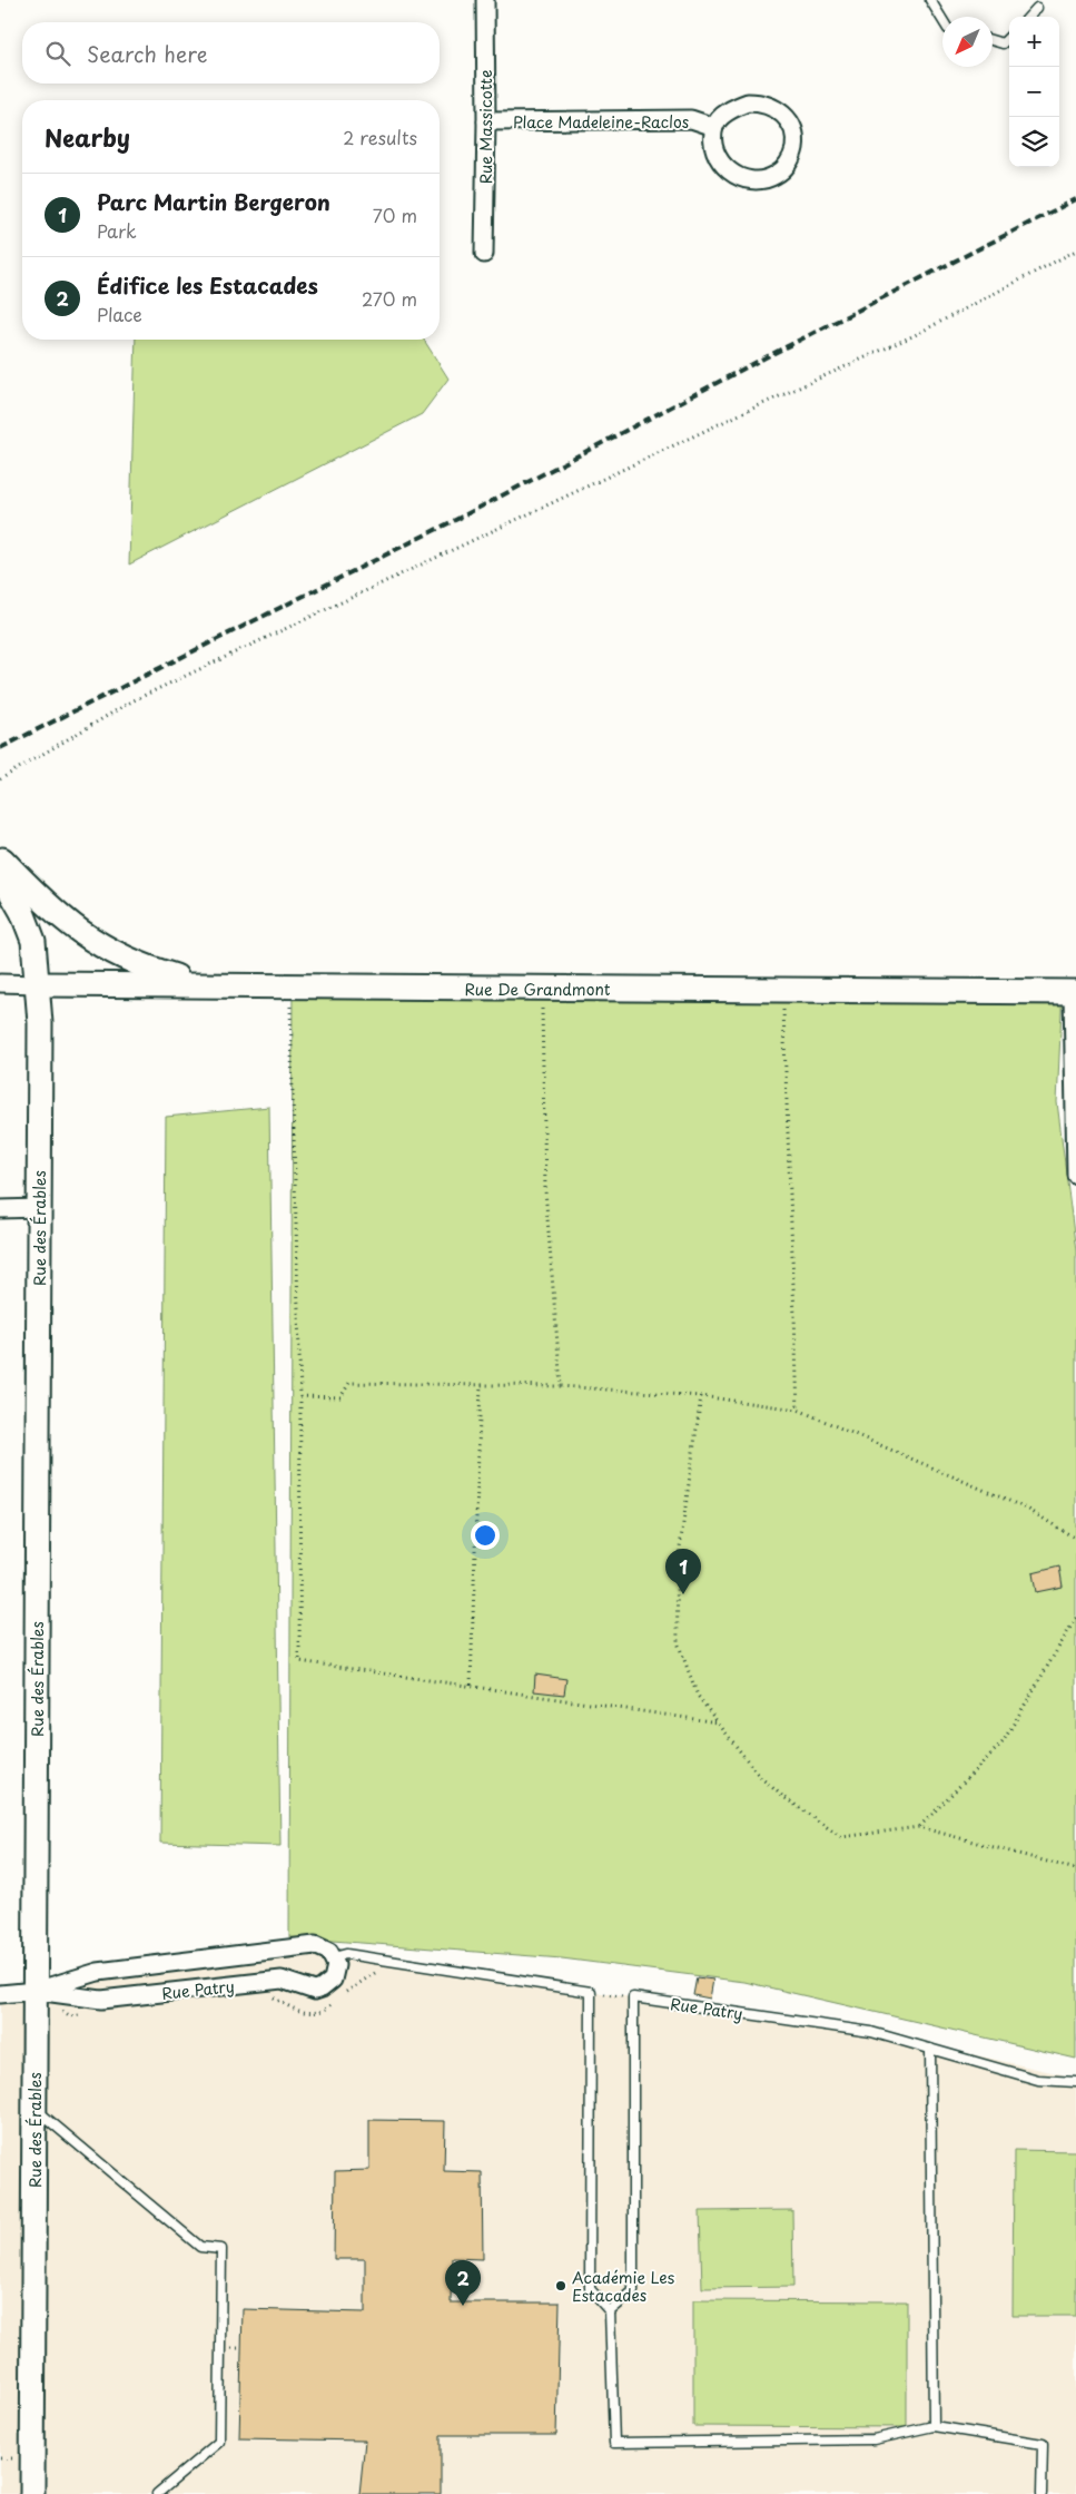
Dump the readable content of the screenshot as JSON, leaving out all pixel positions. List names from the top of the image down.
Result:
{
  "streets": {
    "street": [
      "Place Madeleine-Raclos",
      "Rue Massicotte",
      "Rue De Grandmont",
      "Rue des Érables",
      "Rue Patry"
    ]
  },
  "crossings": [
    ["Place Madeleine-Raclos", "Rue Massicotte"],
    ["Rue De Grandmont", "Rue des Érables"],
    ["Rue des Érables", "Rue Patry"]
  ],
  "places": ["Académie Les Estacades"],
  "north": "bottom left",
  "page": {
    "map_buttons": ["+", "−"],
    "search": "Search here",
    "heading": ["Nearby", "2 results"],
    "list": [
      {
        "mark": "1",
        "name": "Parc Martin Bergeron",
        "note": "Park",
        "value": "70 m"
      },
      {
        "mark": "2",
        "name": "Édifice les Estacades",
        "note": "Place",
        "value": "270 m"
      }
    ],
    "pins": ["1", "2"]
  }
}
